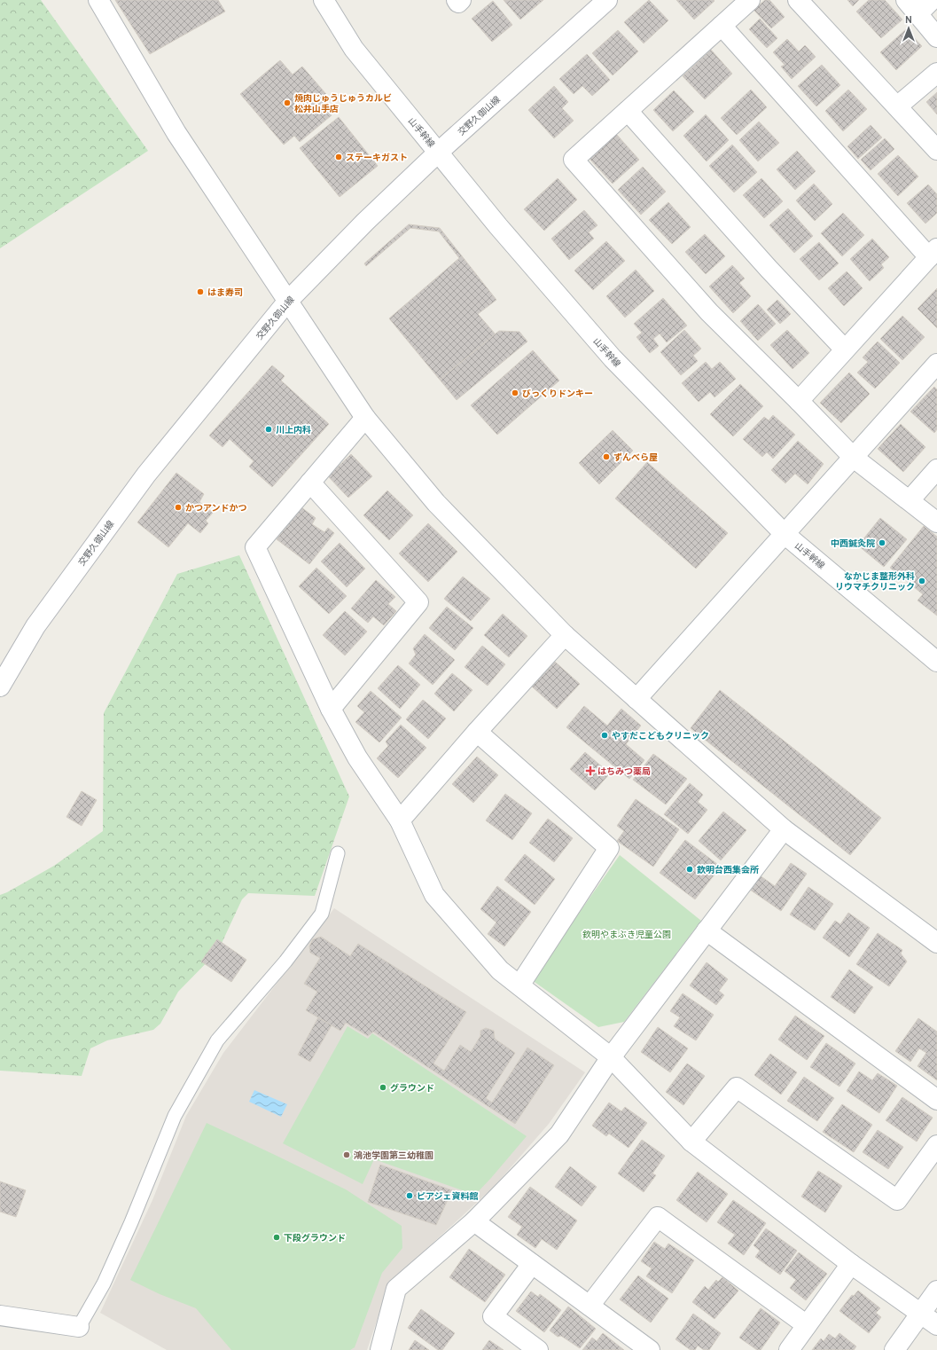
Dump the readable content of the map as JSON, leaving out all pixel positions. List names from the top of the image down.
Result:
{
  "streets": {
    "street": ["交野久御山線", "山手幹線"]
  },
  "crossings": [
    ["交野久御山線", "山手幹線"]
  ],
  "parks": ["欽明やまぶき児童公園"],
  "places": {
    "other": [
      "焼肉じゅうじゅうカルビ 松井山手店",
      "ステーキガスト",
      "はま寿司",
      "びっくりドンキー",
      "川上内科",
      "ずんべら屋",
      "かつアンドかつ",
      "中西鍼灸院",
      "なかじま整形外科 リウマチクリニック",
      "やすだこどもクリニック",
      "欽明台西集会所",
      "グラウンド",
      "鴻池学園第三幼稚園",
      "ピアジェ資料館",
      "下段グラウンド"
    ],
    "health": ["はちみつ薬局"]
  },
  "north": "top"
}
